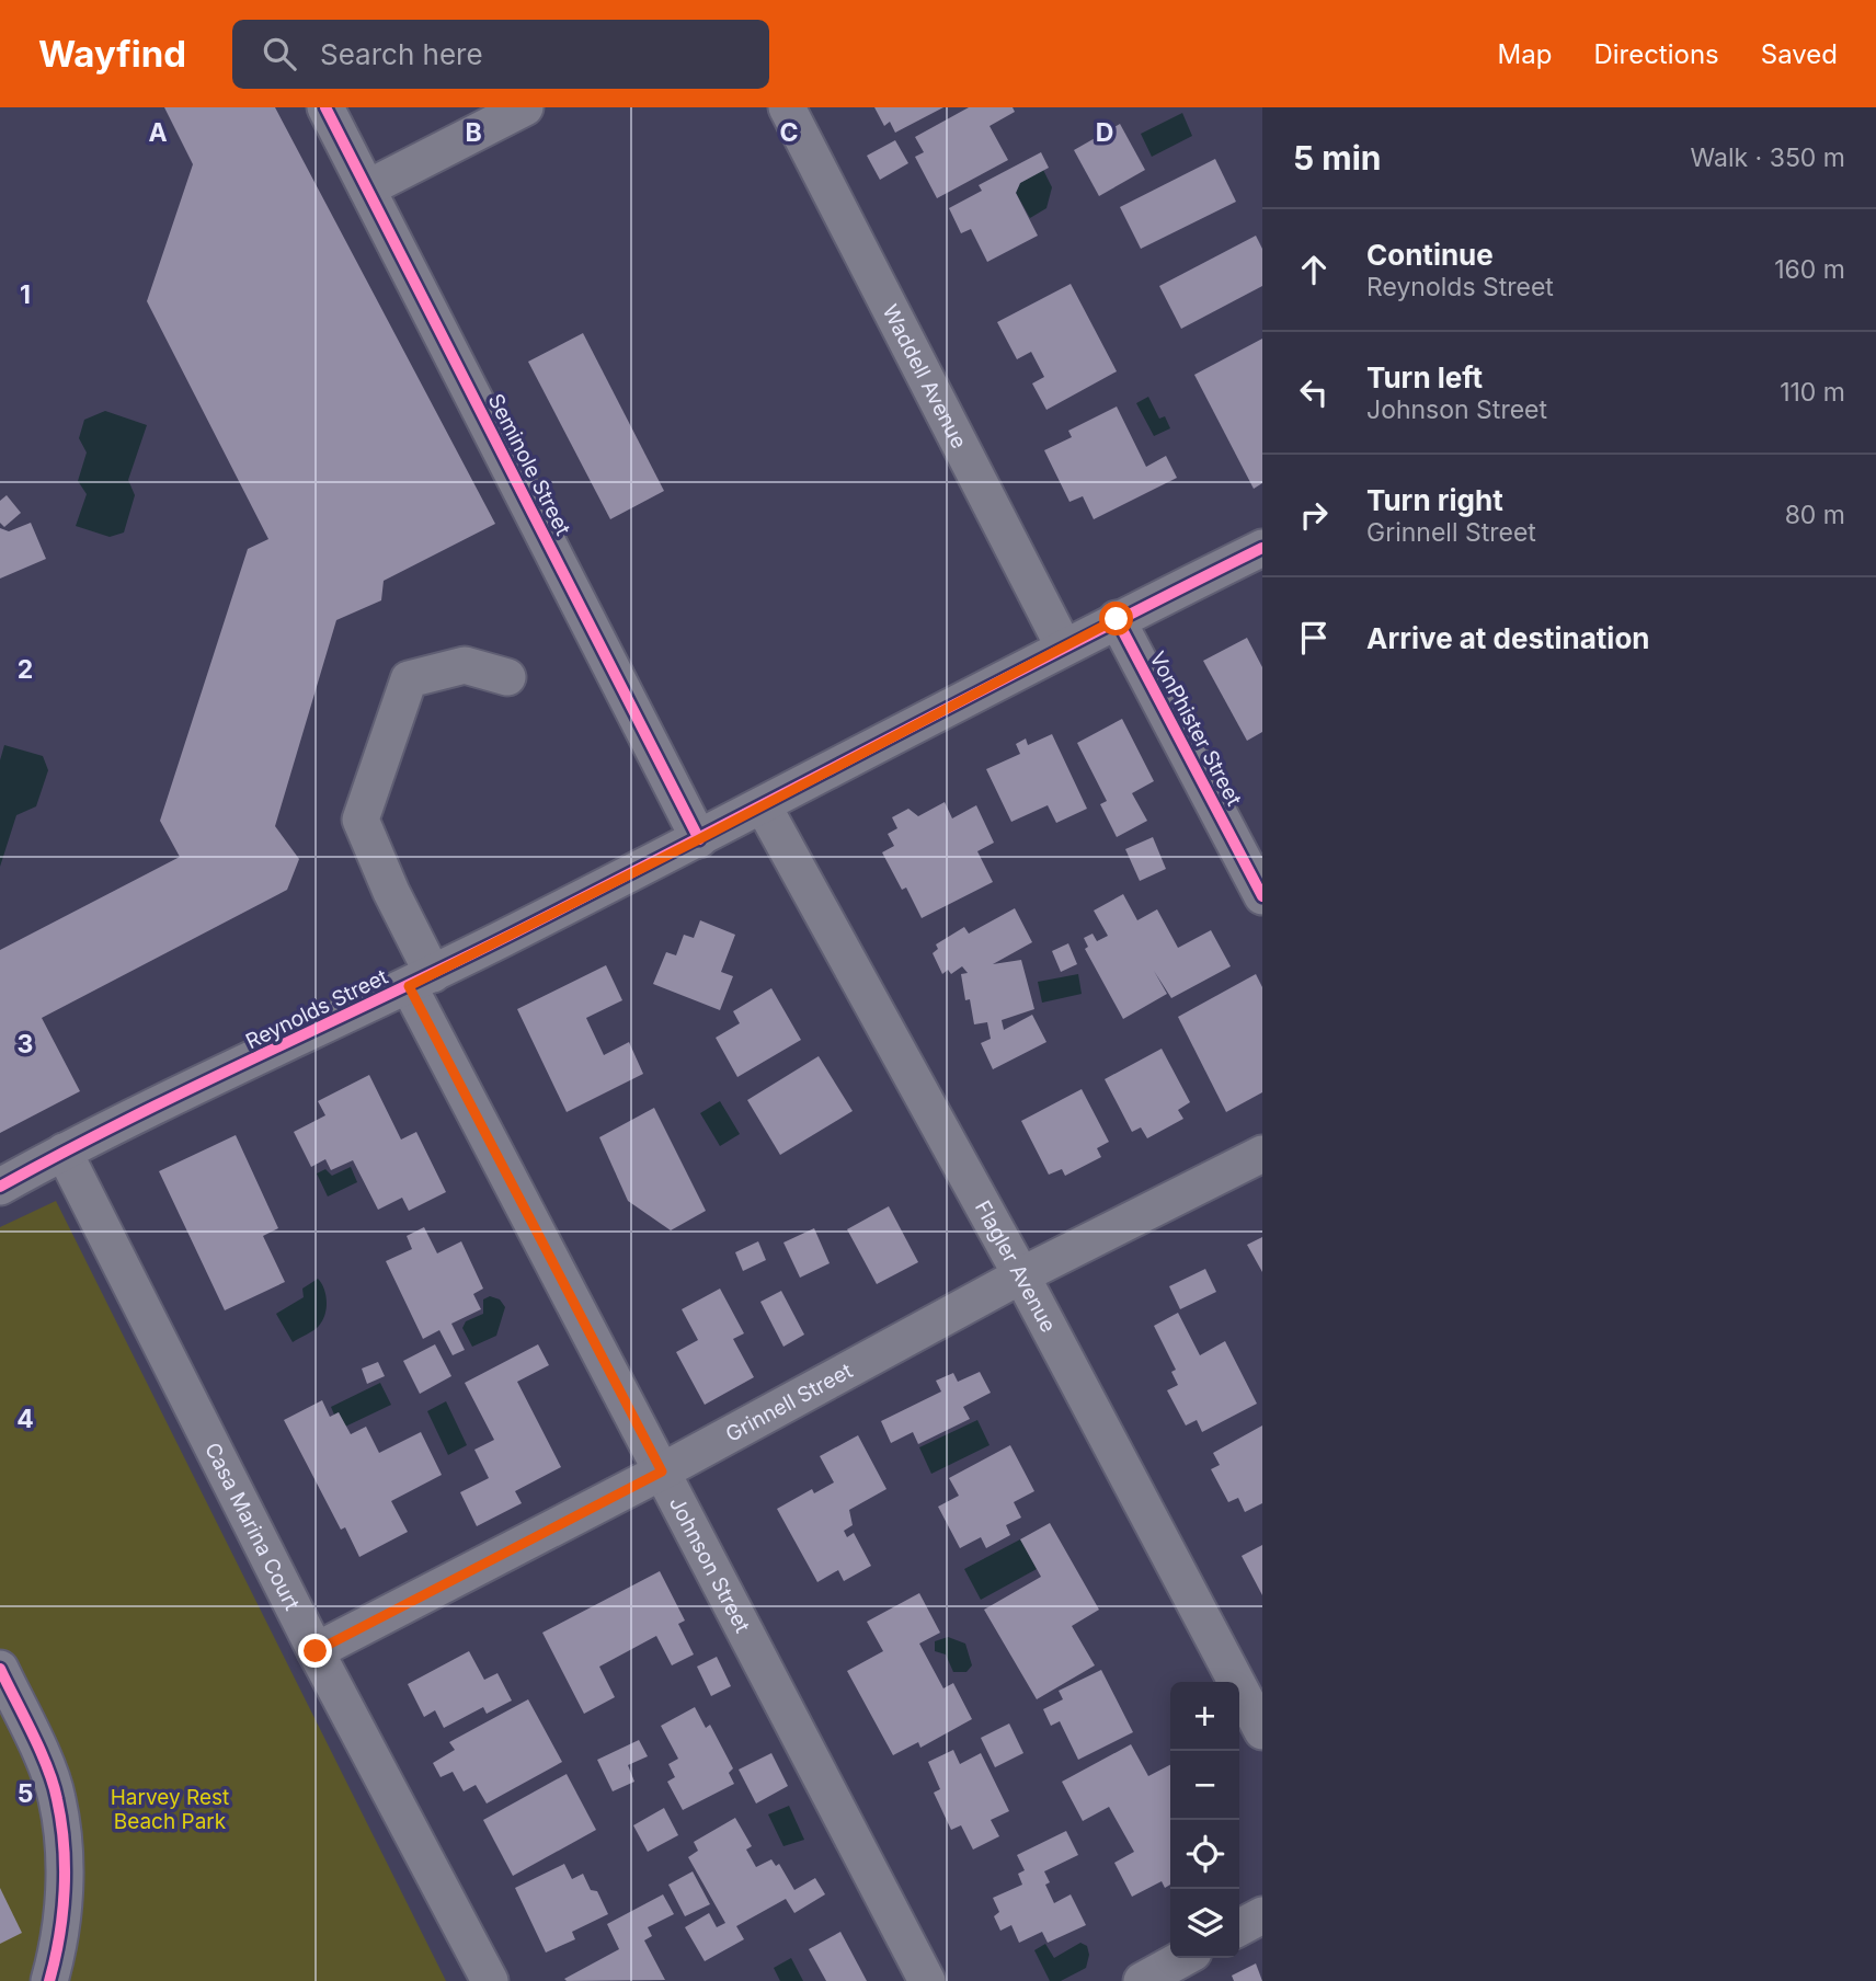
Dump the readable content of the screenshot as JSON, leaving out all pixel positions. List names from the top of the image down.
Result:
{
  "streets": {
    "street": [
      "Waddell Avenue",
      "Seminole Street",
      "VonPhister Street",
      "Reynolds Street",
      "Flagler Avenue",
      "Grinnell Street",
      "Casa Marina Court",
      "Johnson Street"
    ]
  },
  "crossings": [
    ["Waddell Avenue", "Reynolds Street"],
    ["Seminole Street", "Reynolds Street"],
    ["VonPhister Street", "Reynolds Street"],
    ["Reynolds Street", "Flagler Avenue"],
    ["Reynolds Street", "Casa Marina Court"],
    ["Reynolds Street", "Johnson Street"],
    ["Flagler Avenue", "Grinnell Street"],
    ["Grinnell Street", "Casa Marina Court"],
    ["Grinnell Street", "Johnson Street"]
  ],
  "parks": ["Harvey Rest Beach Park"],
  "page": {
    "header": "Wayfind",
    "search": "Search here",
    "nav": ["Map", "Directions", "Saved"],
    "heading": ["5 min", "Walk · 350 m"],
    "list": [
      ["Continue", "Reynolds Street", "160 m"],
      ["Turn left", "Johnson Street", "110 m"],
      ["Turn right", "Grinnell Street", "80 m"],
      "Arrive at destination"
    ],
    "map_buttons": ["+", "−"]
  },
  "grid": {
    "columns": [
      "A",
      "B",
      "C",
      "D"
    ],
    "rows": [
      "1",
      "2",
      "3",
      "4",
      "5"
    ]
  }
}
